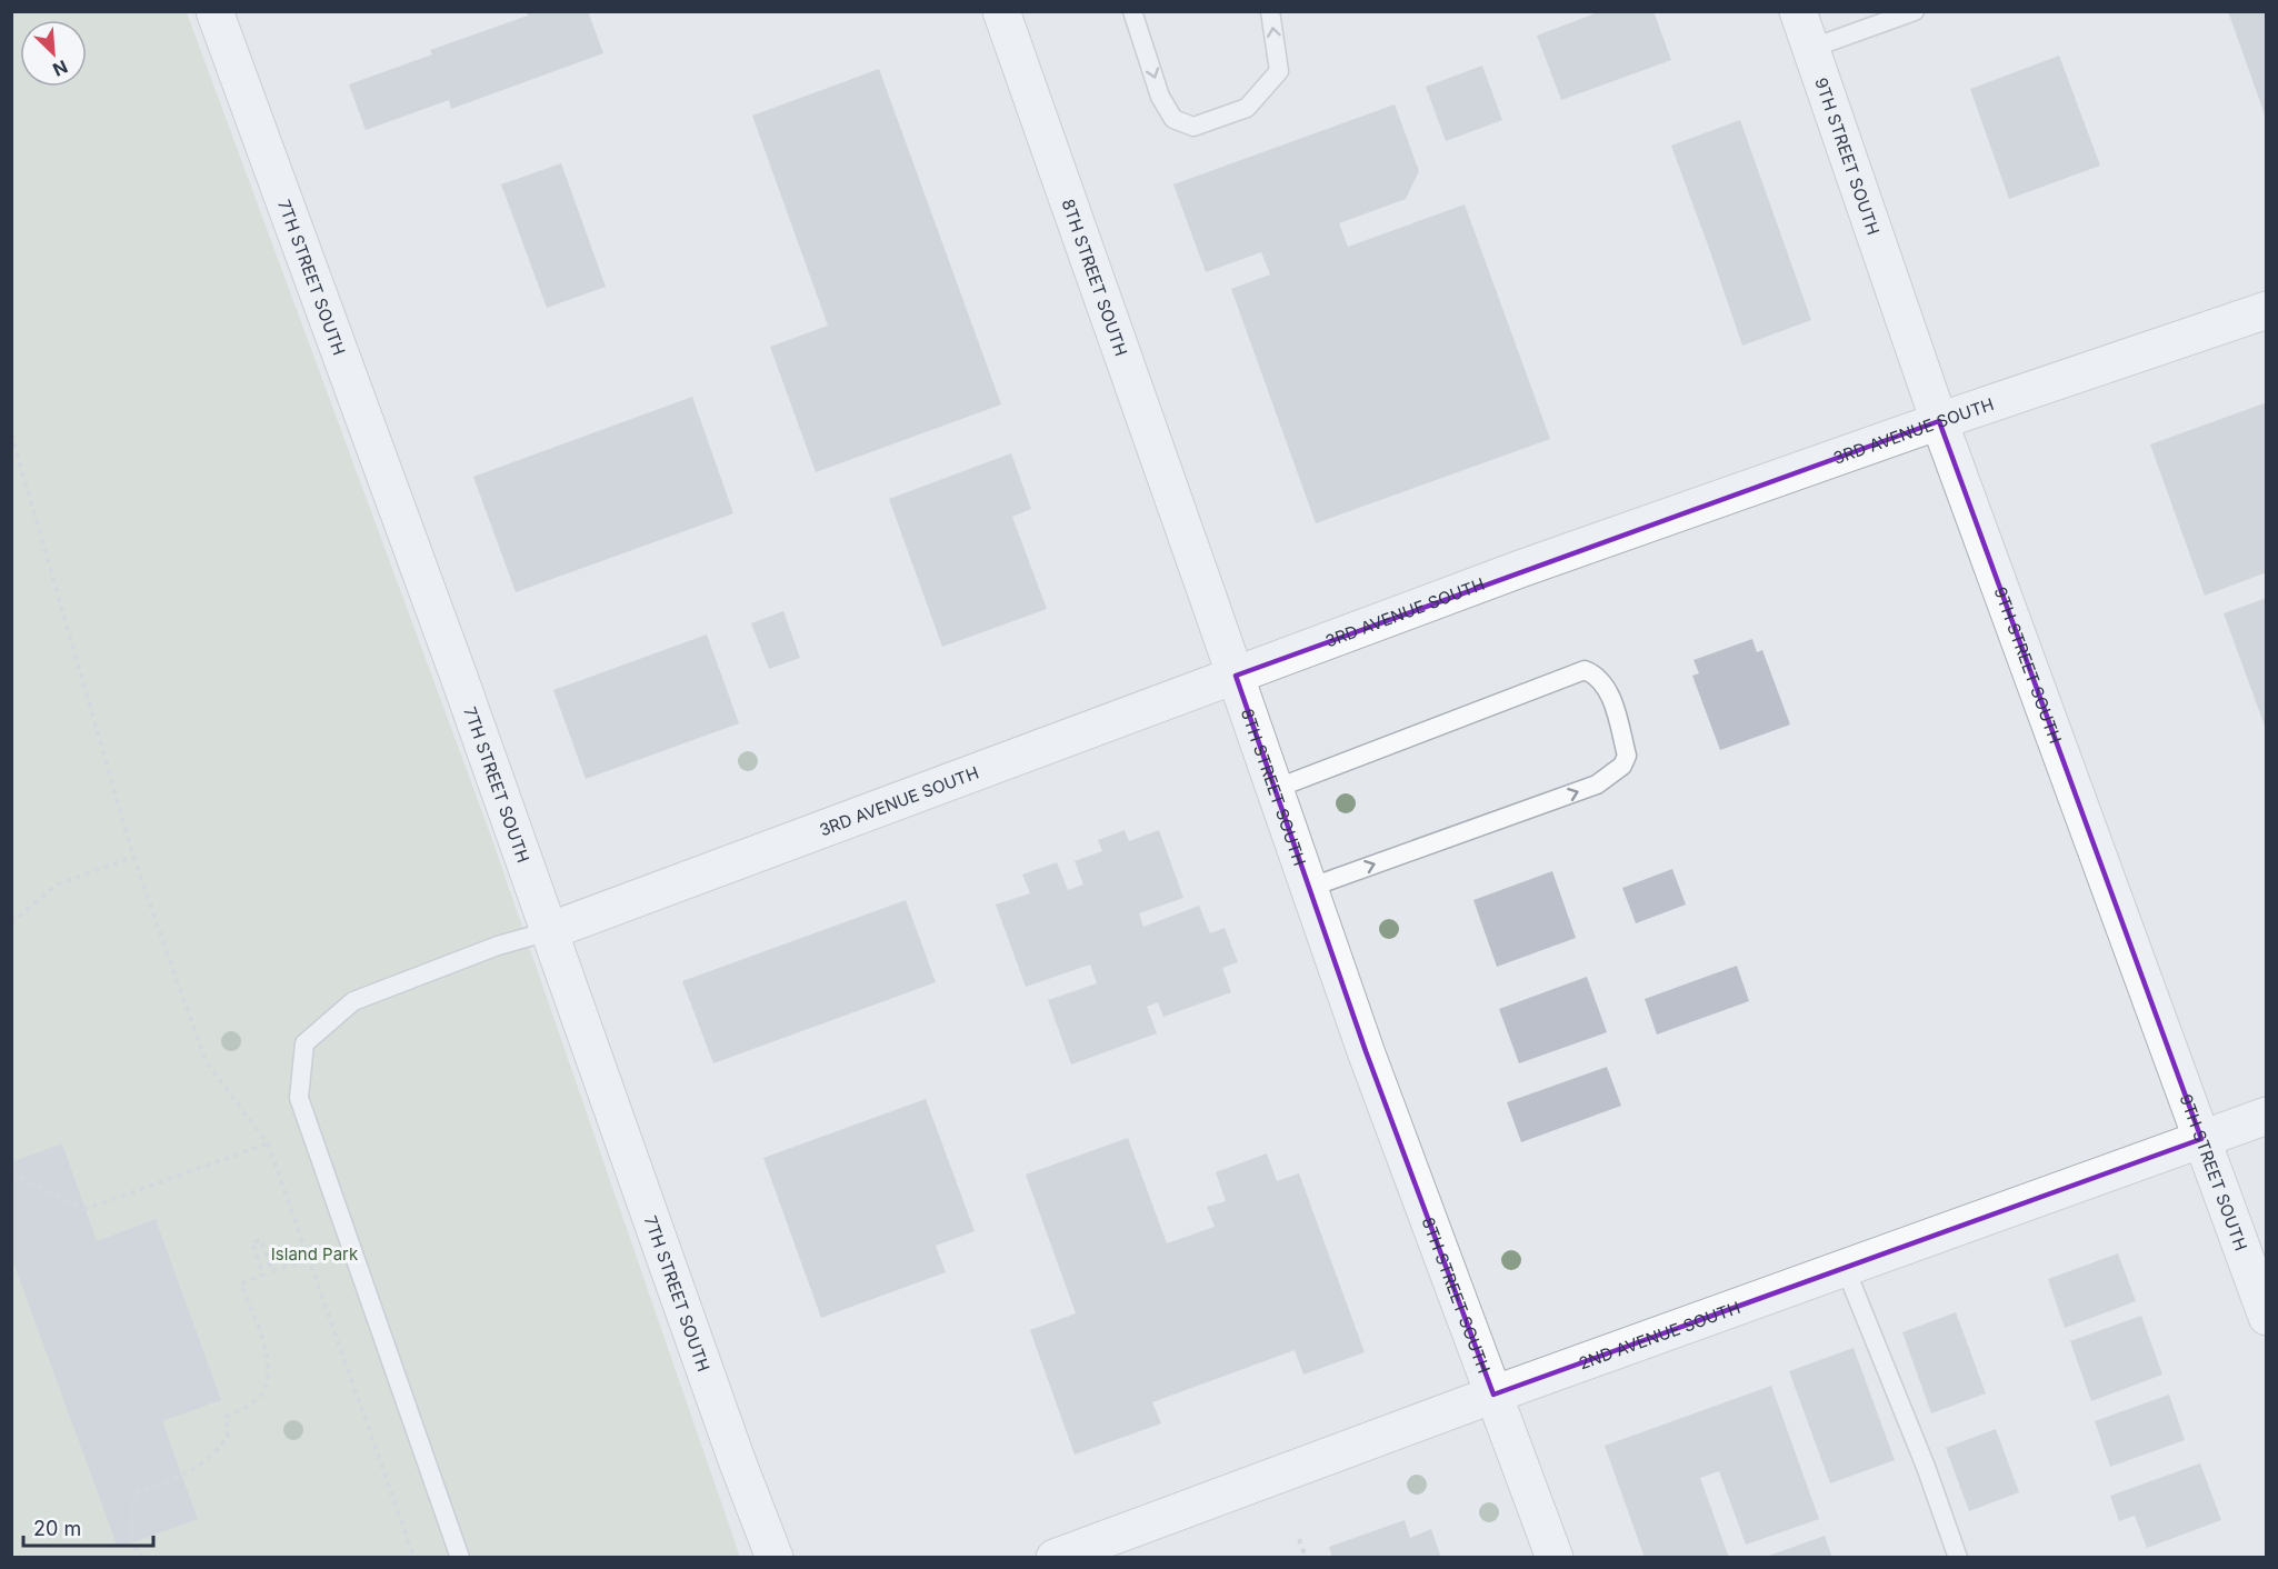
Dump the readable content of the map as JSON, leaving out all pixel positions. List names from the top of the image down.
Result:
{
  "streets": {
    "street": [
      "9TH STREET SOUTH",
      "7TH STREET SOUTH",
      "8TH STREET SOUTH",
      "3RD AVENUE SOUTH",
      "2ND AVENUE SOUTH"
    ]
  },
  "crossings": [
    ["9TH STREET SOUTH", "3RD AVENUE SOUTH"],
    ["9TH STREET SOUTH", "2ND AVENUE SOUTH"],
    ["7TH STREET SOUTH", "3RD AVENUE SOUTH"],
    ["8TH STREET SOUTH", "3RD AVENUE SOUTH"],
    ["8TH STREET SOUTH", "2ND AVENUE SOUTH"]
  ],
  "parks": ["Island Park"],
  "scale_bar": "20 m",
  "north": "bottom right"
}
